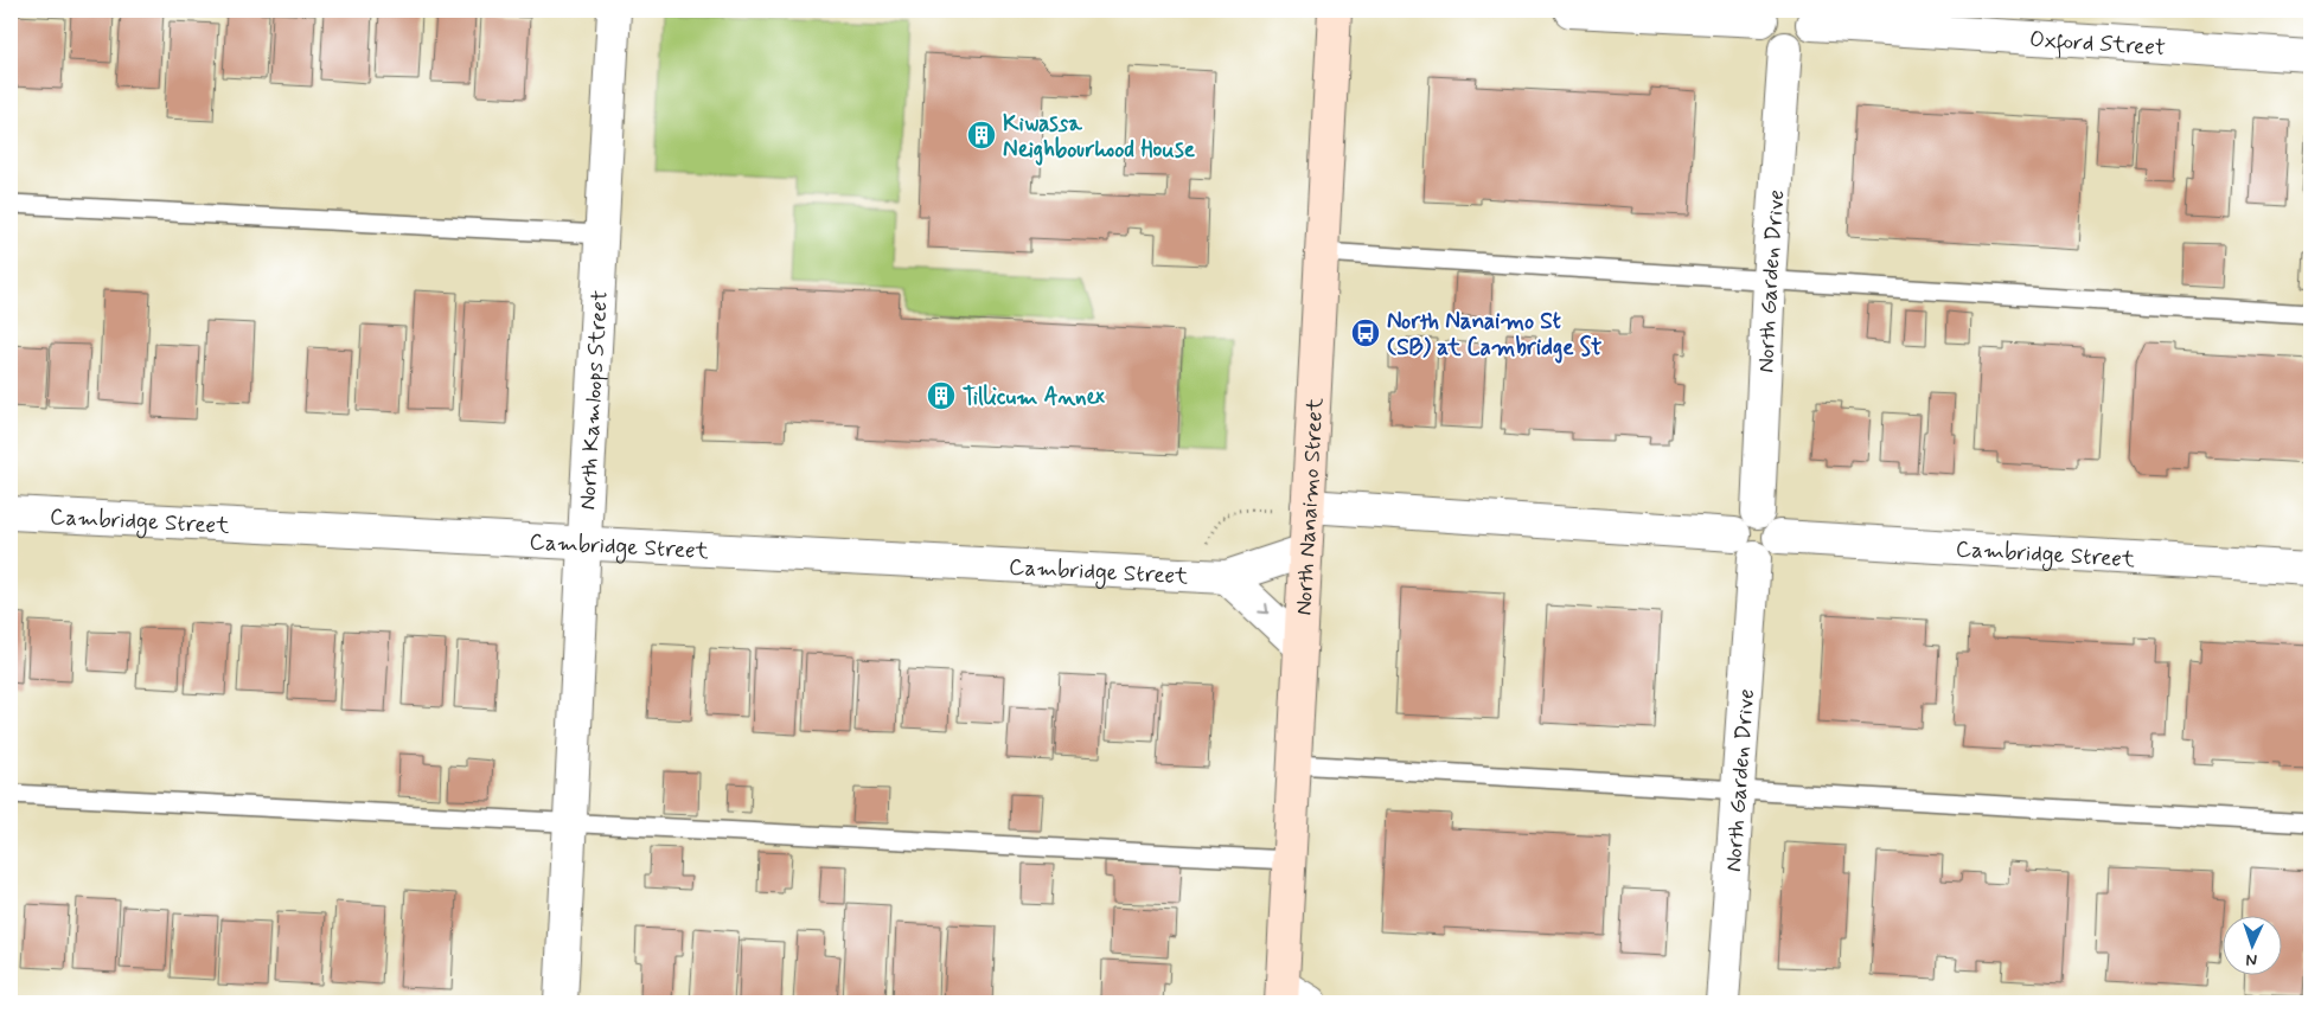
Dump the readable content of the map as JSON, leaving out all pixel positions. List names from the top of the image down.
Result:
{
  "streets": {
    "main road": ["North Nanaimo Street"],
    "street": [
      "Oxford Street",
      "North Garden Drive",
      "North Kamloops Street",
      "Cambridge Street"
    ]
  },
  "crossings": [
    ["North Garden Drive", "Cambridge Street"],
    ["North Kamloops Street", "Cambridge Street"],
    ["North Nanaimo Street", "Cambridge Street"]
  ],
  "places": {
    "building": ["Kiwassa Neighbourhood House", "Tillicum Annex"],
    "bus stop": ["North Nanaimo St (SB) at Cambridge St"]
  },
  "north": "bottom"
}
